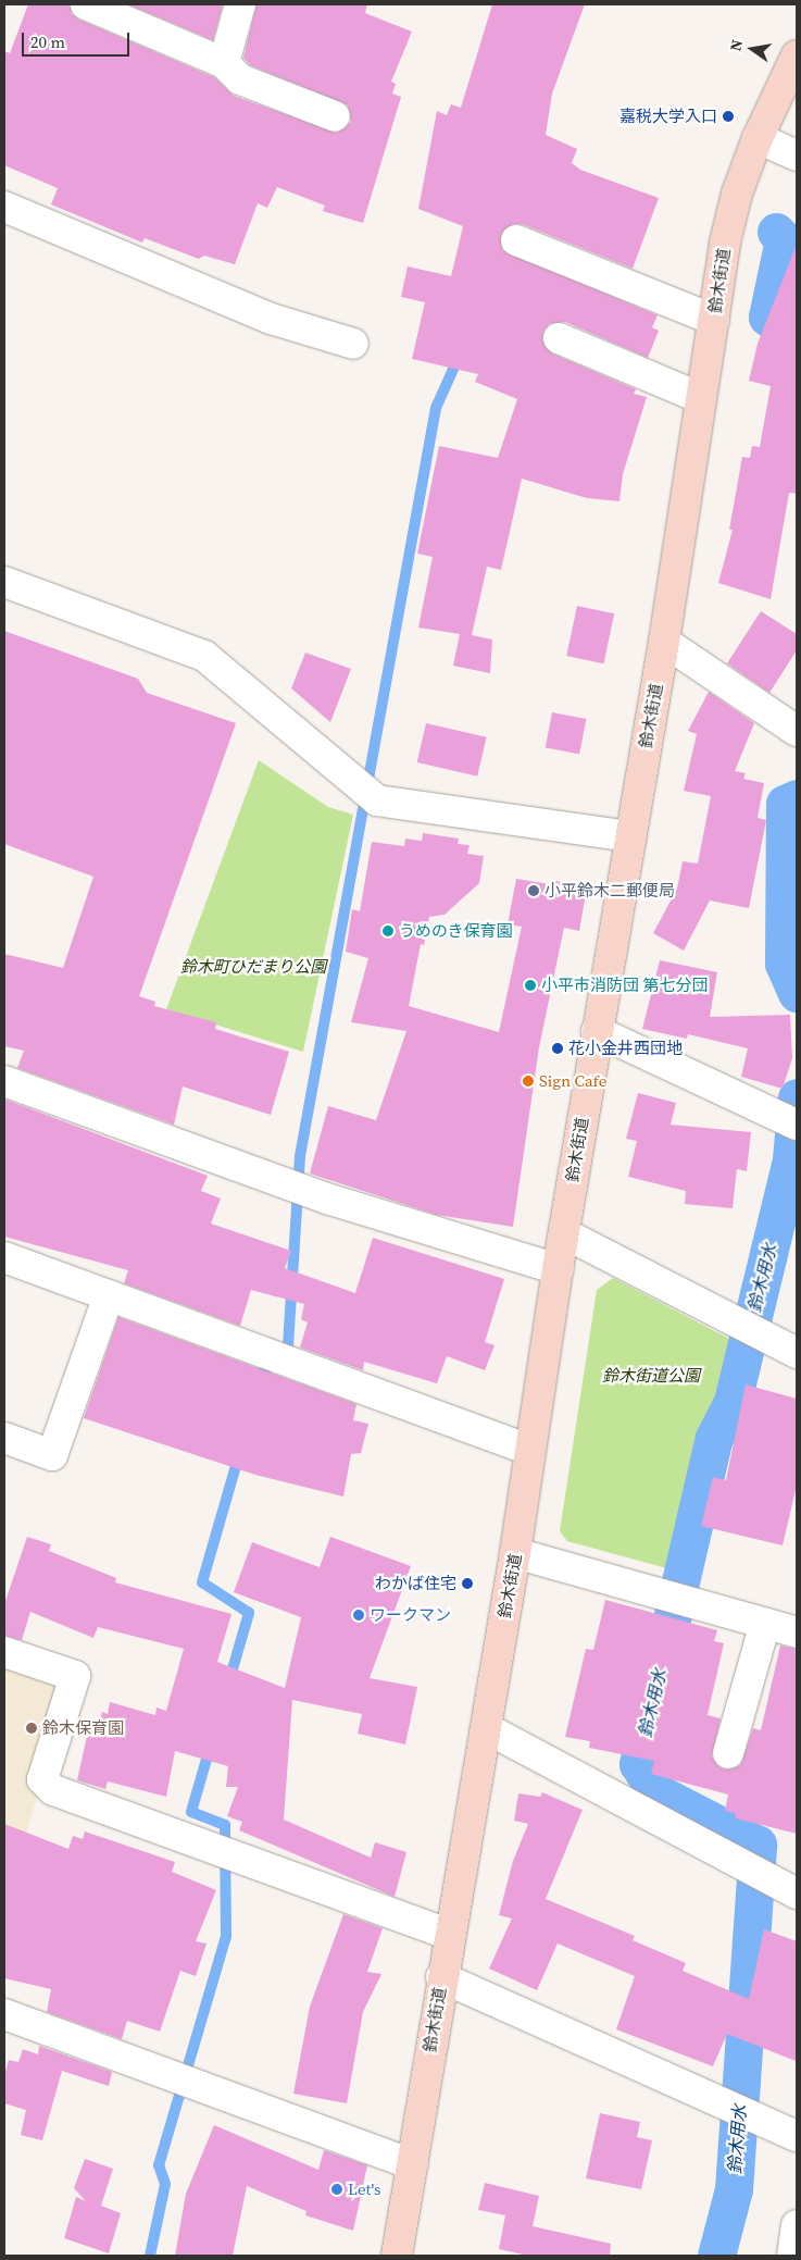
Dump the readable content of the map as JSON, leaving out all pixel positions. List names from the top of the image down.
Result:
{
  "streets": {
    "main road": ["鈴木街道"]
  },
  "water": ["鈴木用水"],
  "parks": ["鈴木町ひだまり公園", "鈴木街道公園"],
  "places": [
    "嘉税大学入口",
    "小平鈴木二郵便局",
    "うめのき保育園",
    "小平市消防団 第七分団",
    "花小金井西団地",
    "Sign Cafe",
    "わかば住宅",
    "ワークマン",
    "鈴木保育園",
    "Let's"
  ],
  "scale_bar": "20 m",
  "north": "left"
}
